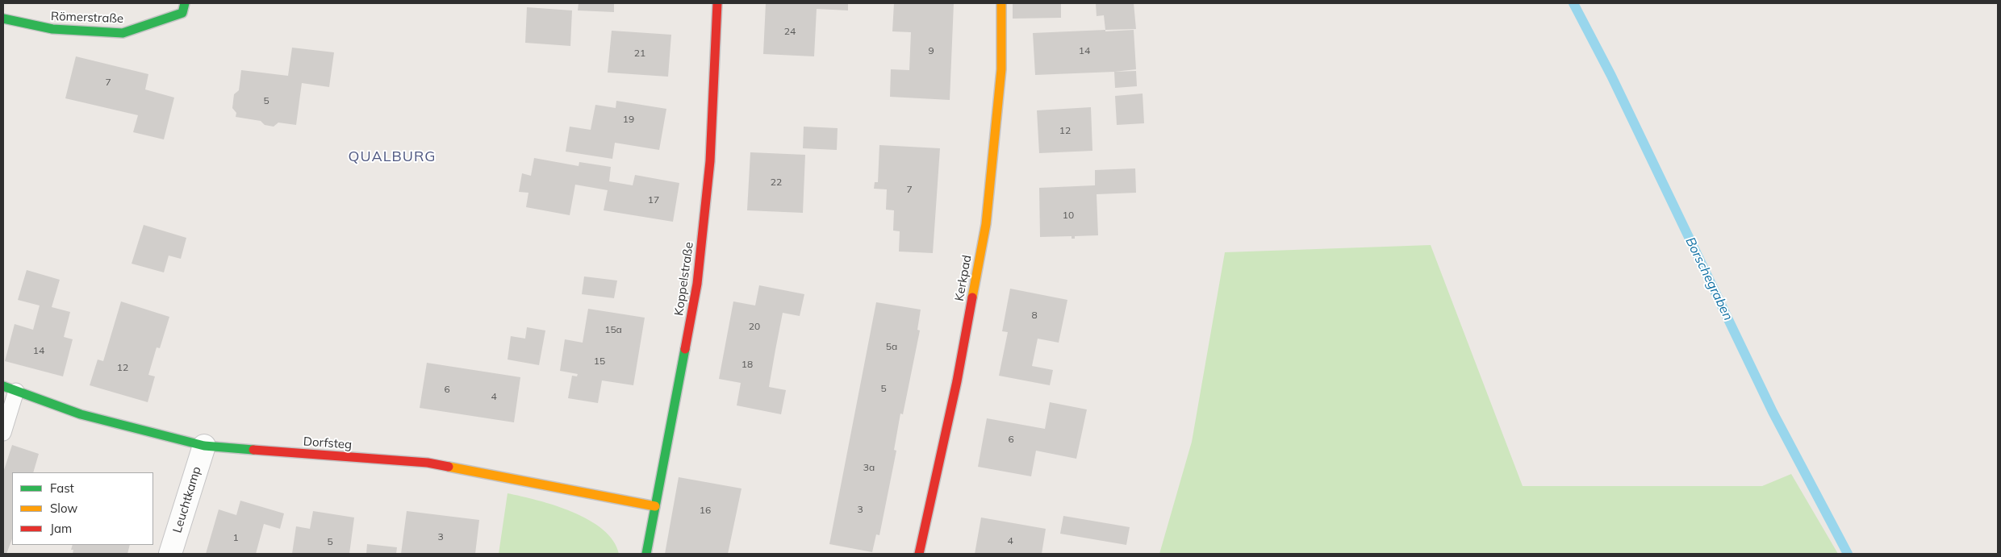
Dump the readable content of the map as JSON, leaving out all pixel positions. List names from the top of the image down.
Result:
{
  "streets": {
    "street": [
      "Römerstraße",
      "Kerkpad",
      "Koppelstraße",
      "Dorfsteg",
      "Leuchtkamp"
    ]
  },
  "crossings": [
    ["Koppelstraße", "Dorfsteg"],
    ["Dorfsteg", "Leuchtkamp"]
  ],
  "districts": ["QUALBURG"],
  "water": ["Borschegraben"],
  "house_numbers": [
    "24",
    "9",
    "14",
    "21",
    "7",
    "5",
    "19",
    "12",
    "22",
    "7",
    "17",
    "10",
    "8",
    "20",
    "15a",
    "5a",
    "14",
    "15",
    "18",
    "12",
    "5",
    "6",
    "4",
    "6",
    "3a",
    "3",
    "16",
    "3",
    "1",
    "4",
    "5"
  ],
  "legend": ["Fast", "Slow", "Jam"]
}
